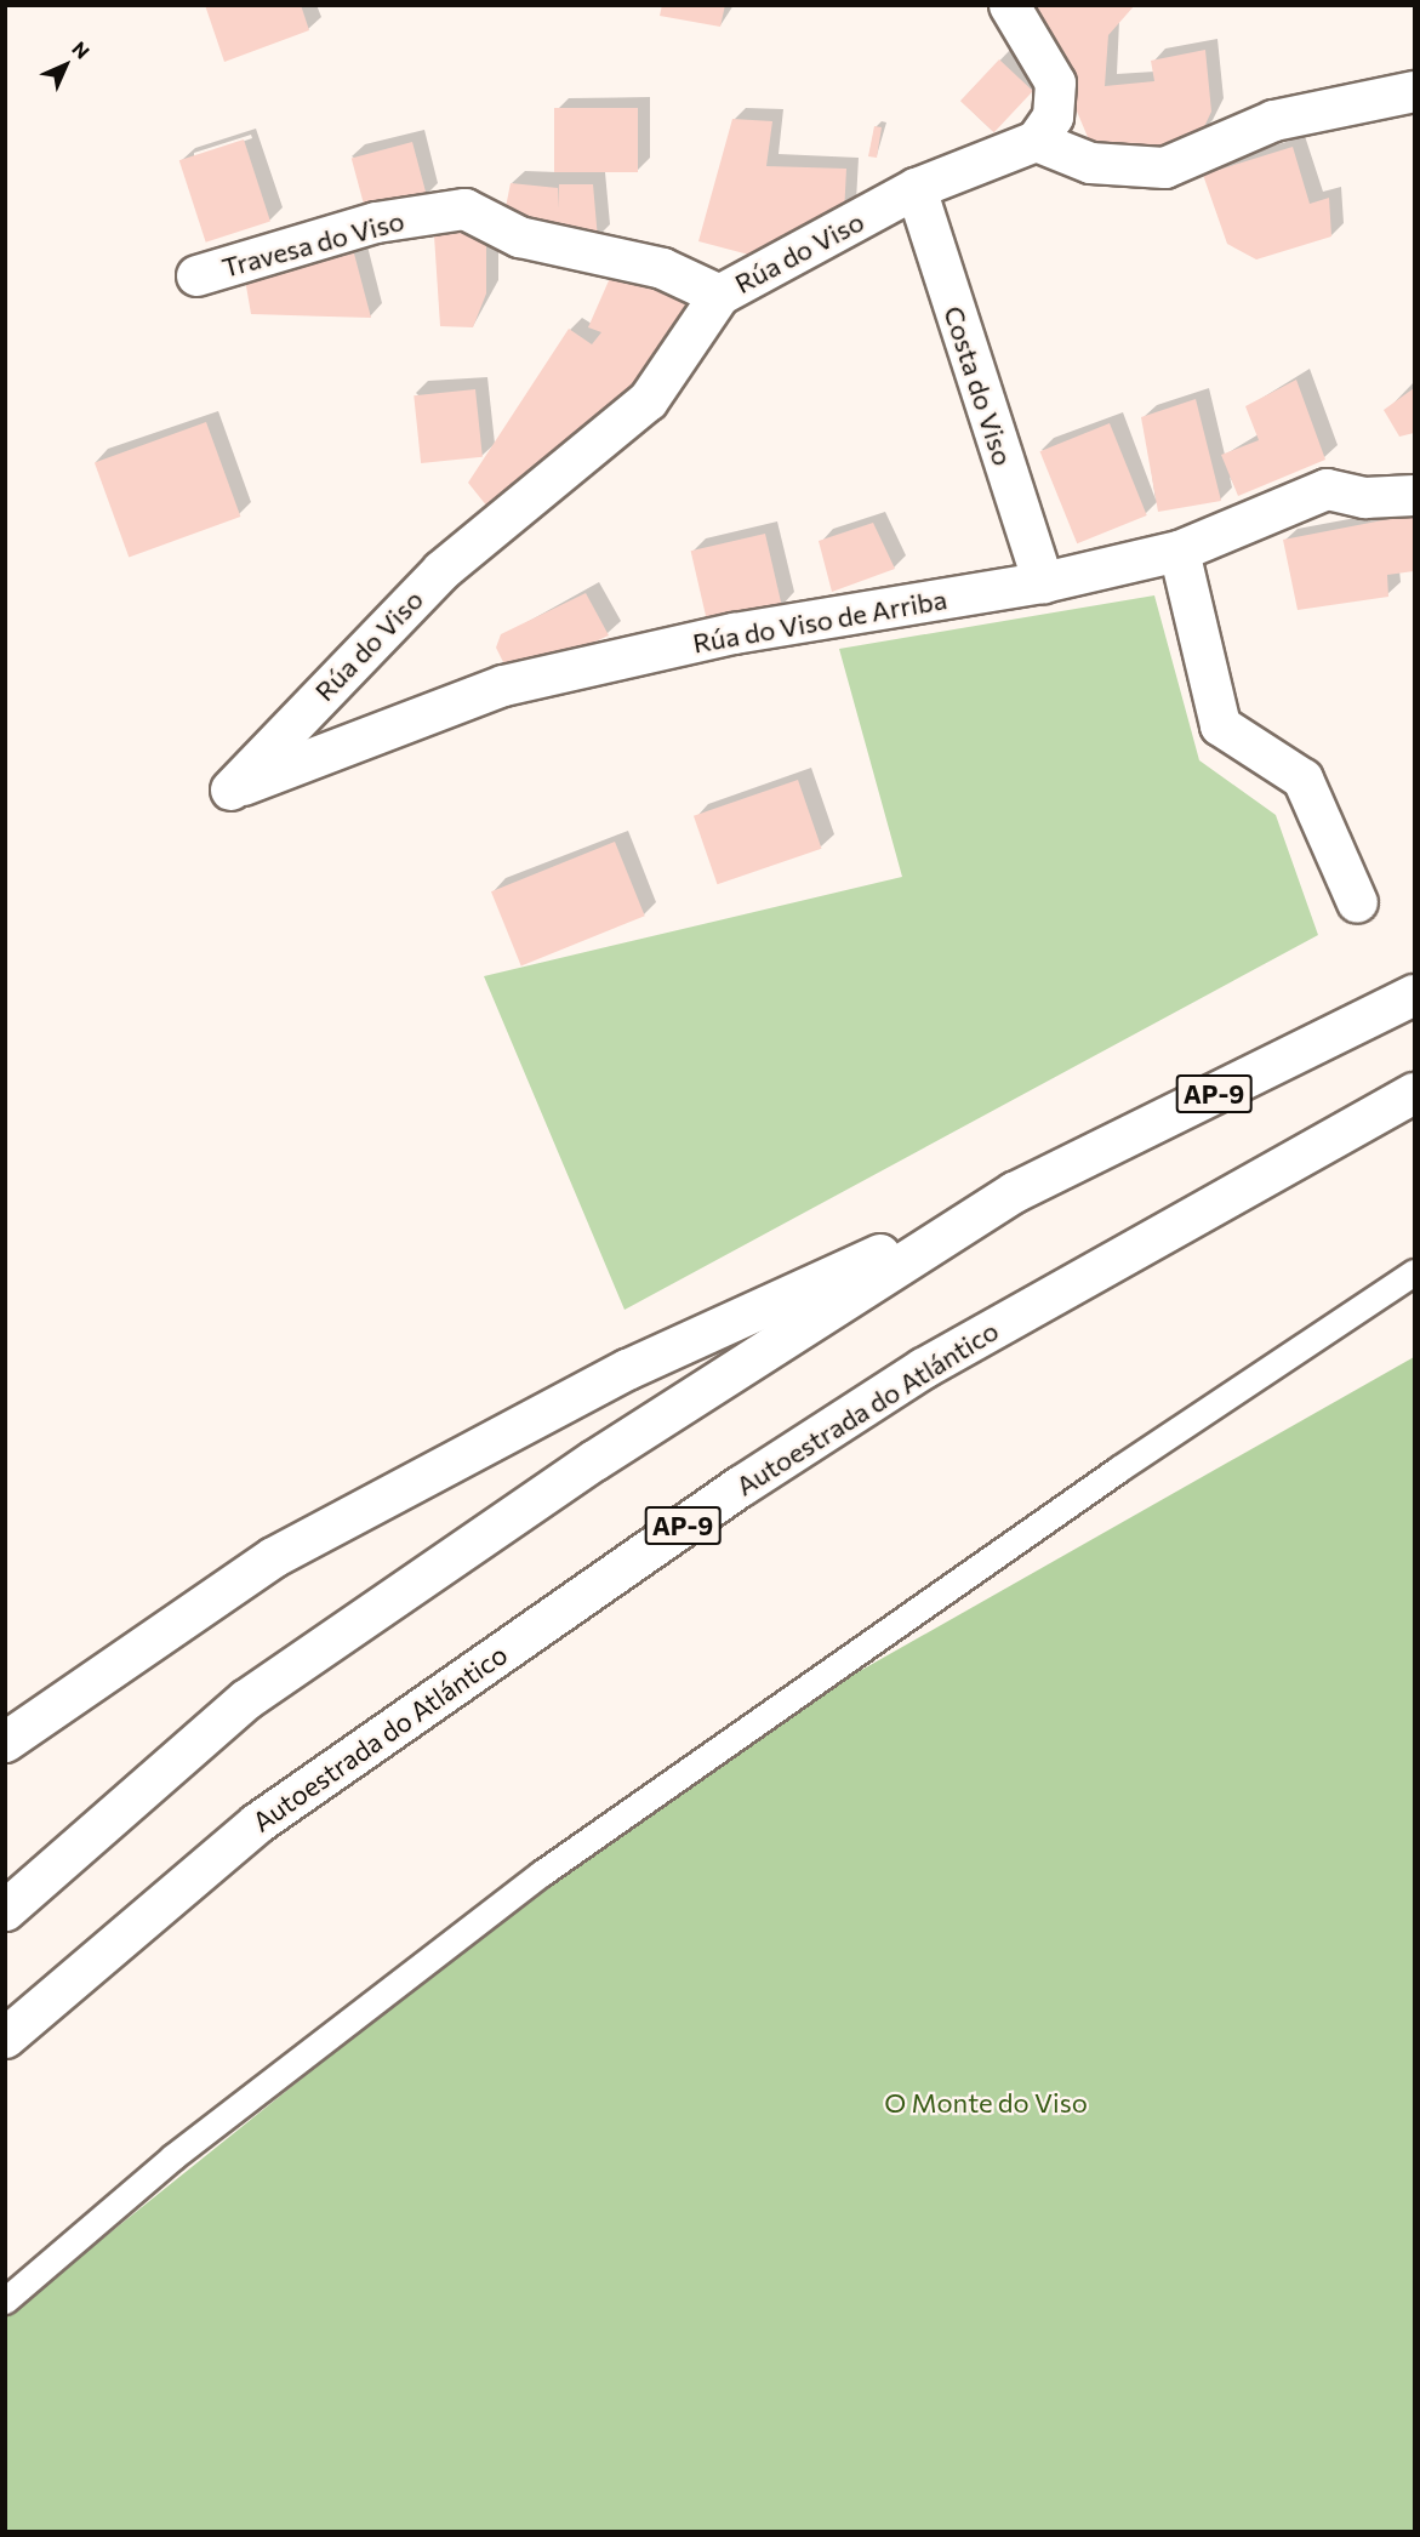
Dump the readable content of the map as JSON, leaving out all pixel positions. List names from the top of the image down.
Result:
{
  "streets": {
    "main road": [
      "Travesa do Viso",
      "Rúa do Viso",
      "Costa do Viso",
      "Rúa do Viso de Arriba",
      "AP-9",
      "Autoestrada do Atlántico"
    ]
  },
  "crossings": [
    ["Travesa do Viso", "Rúa do Viso"],
    ["Rúa do Viso", "Costa do Viso"],
    ["Rúa do Viso", "Rúa do Viso de Arriba"],
    ["Costa do Viso", "Rúa do Viso de Arriba"]
  ],
  "parks": ["O Monte do Viso"],
  "north": "top right"
}
